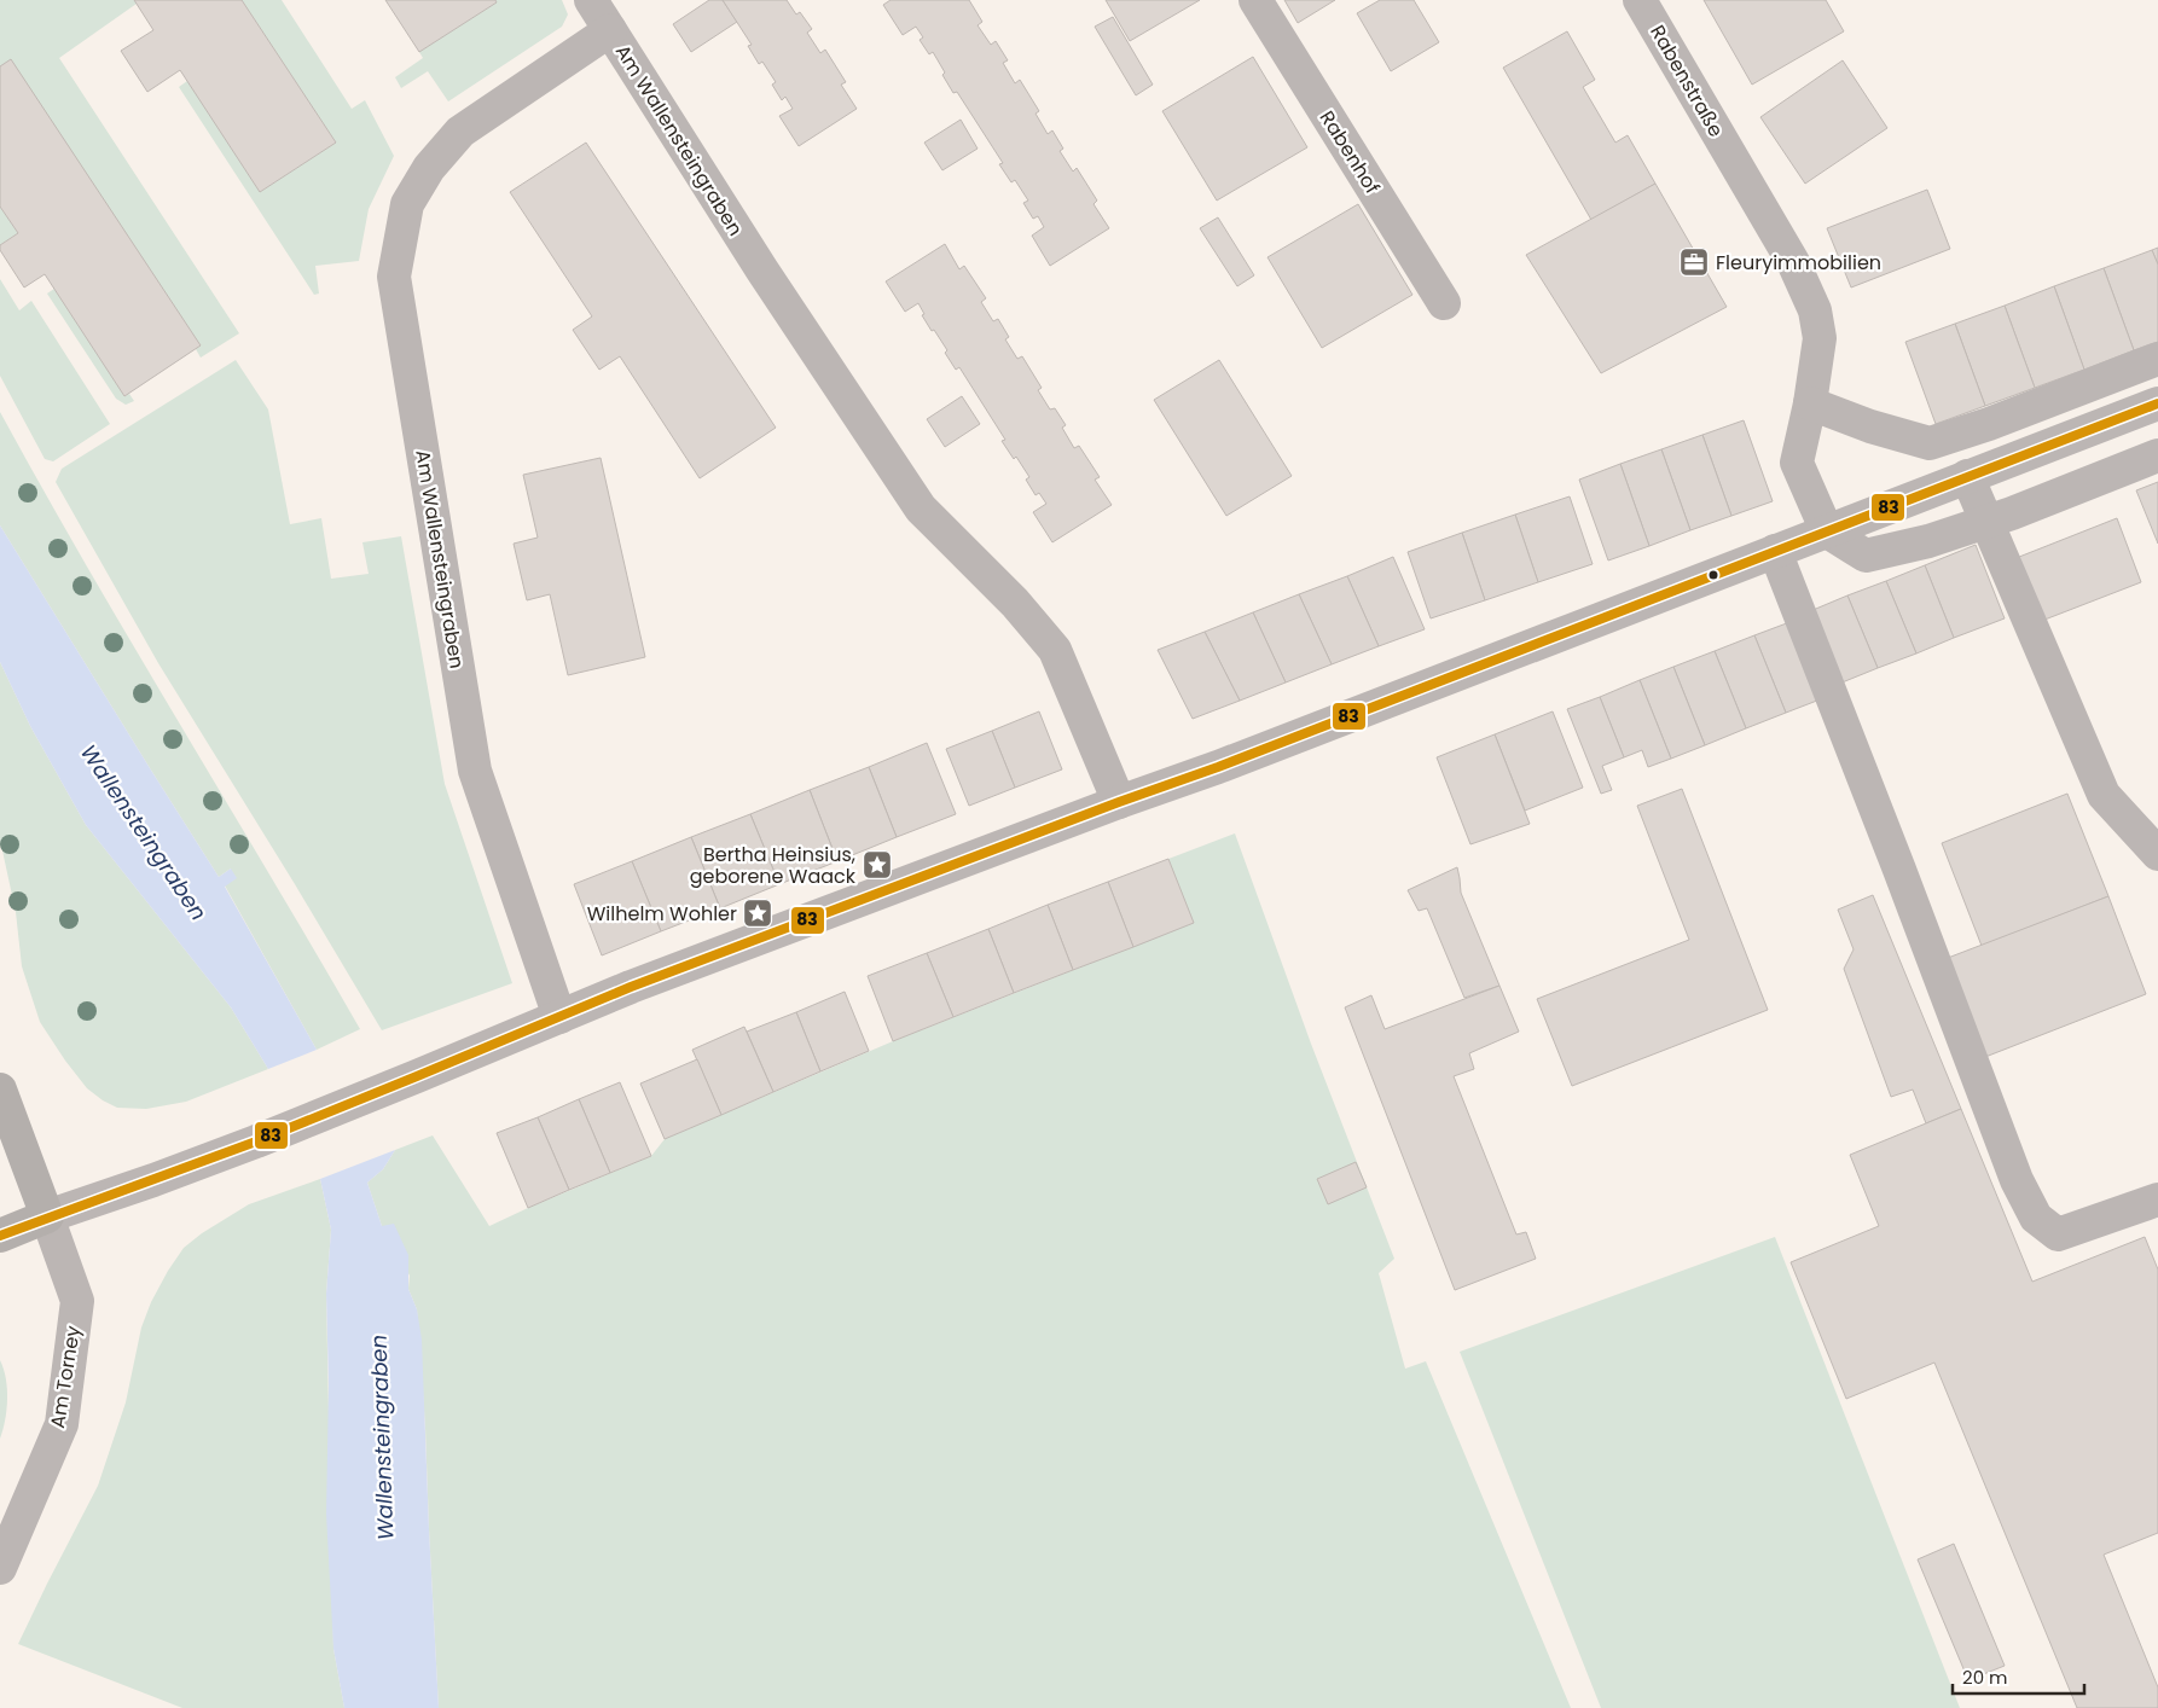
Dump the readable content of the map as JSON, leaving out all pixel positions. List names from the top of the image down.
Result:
{
  "streets": {
    "street": [
      "Rabenstraße",
      "Am Wallensteingraben",
      "Rabenhof",
      "Am Torney"
    ]
  },
  "water": ["Wallensteingraben"],
  "places": {
    "office": ["Fleuryimmobilien"],
    "place": ["Bertha Heinsius, geborene Waack", "Wilhelm Wohler"]
  },
  "lines": ["transit line 83"],
  "scale_bar": "20 m"
}
